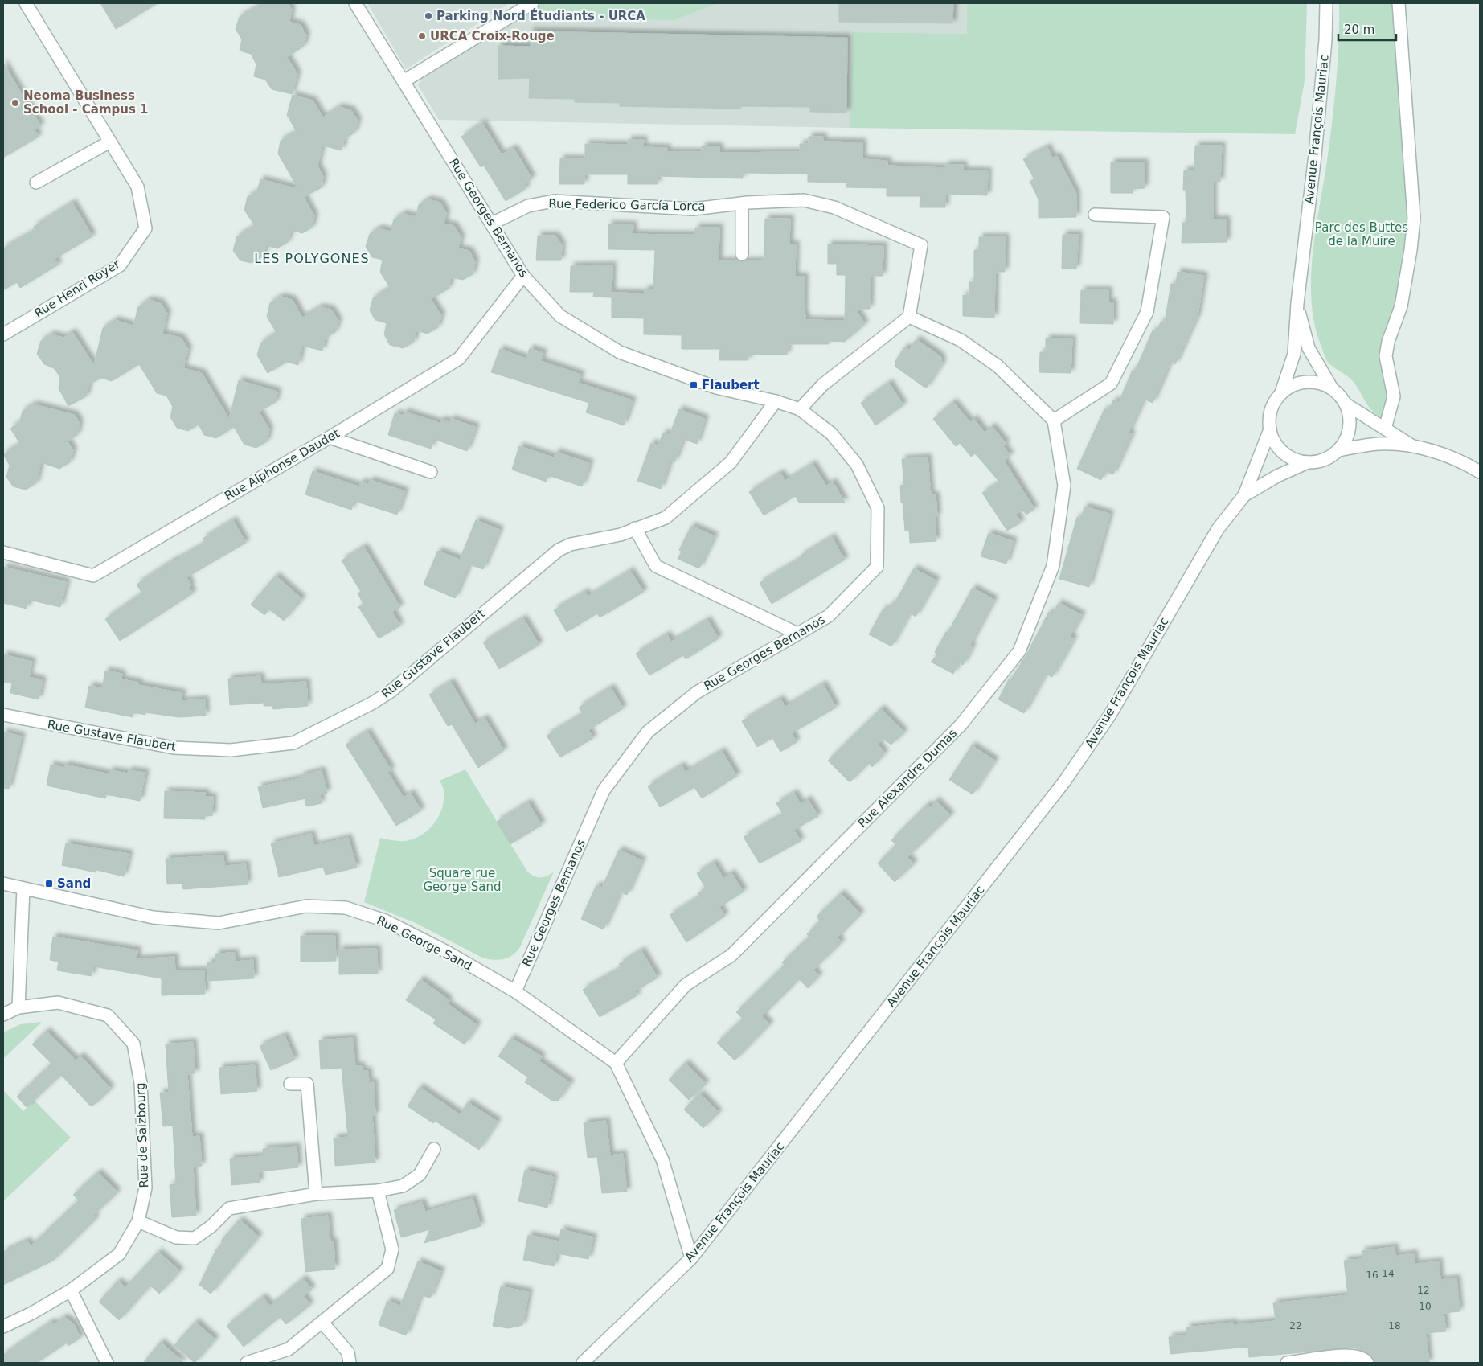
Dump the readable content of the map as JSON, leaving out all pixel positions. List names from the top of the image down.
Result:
{
  "streets": {
    "street": [
      "Avenue François Mauriac",
      "Rue Federico García Lorca",
      "Rue Georges Bernanos",
      "Rue Henri Royer",
      "Rue Alphonse Daudet",
      "Rue Gustave Flaubert",
      "Rue Alexandre Dumas",
      "Rue George Sand",
      "Rue de Salzbourg"
    ]
  },
  "crossings": [
    ["Avenue François Mauriac", "Rue George Sand"],
    ["Rue Federico García Lorca", "Rue Georges Bernanos"],
    ["Rue Georges Bernanos", "Rue Alphonse Daudet"],
    ["Rue Georges Bernanos", "Rue Gustave Flaubert"],
    ["Rue Georges Bernanos", "Rue George Sand"],
    ["Rue Alexandre Dumas", "Rue George Sand"]
  ],
  "districts": ["LES POLYGONES"],
  "parks": ["Parc des Buttes de la Muire", "Square rue George Sand"],
  "places": {
    "other": ["Parking Nord Étudiants - URCA", "URCA Croix-Rouge", "Neoma Business School - Campus 1"],
    "transit": ["Flaubert", "Sand"]
  },
  "house_numbers": [
    "14",
    "16",
    "12",
    "10",
    "22",
    "18"
  ],
  "scale_bar": "20 m"
}
